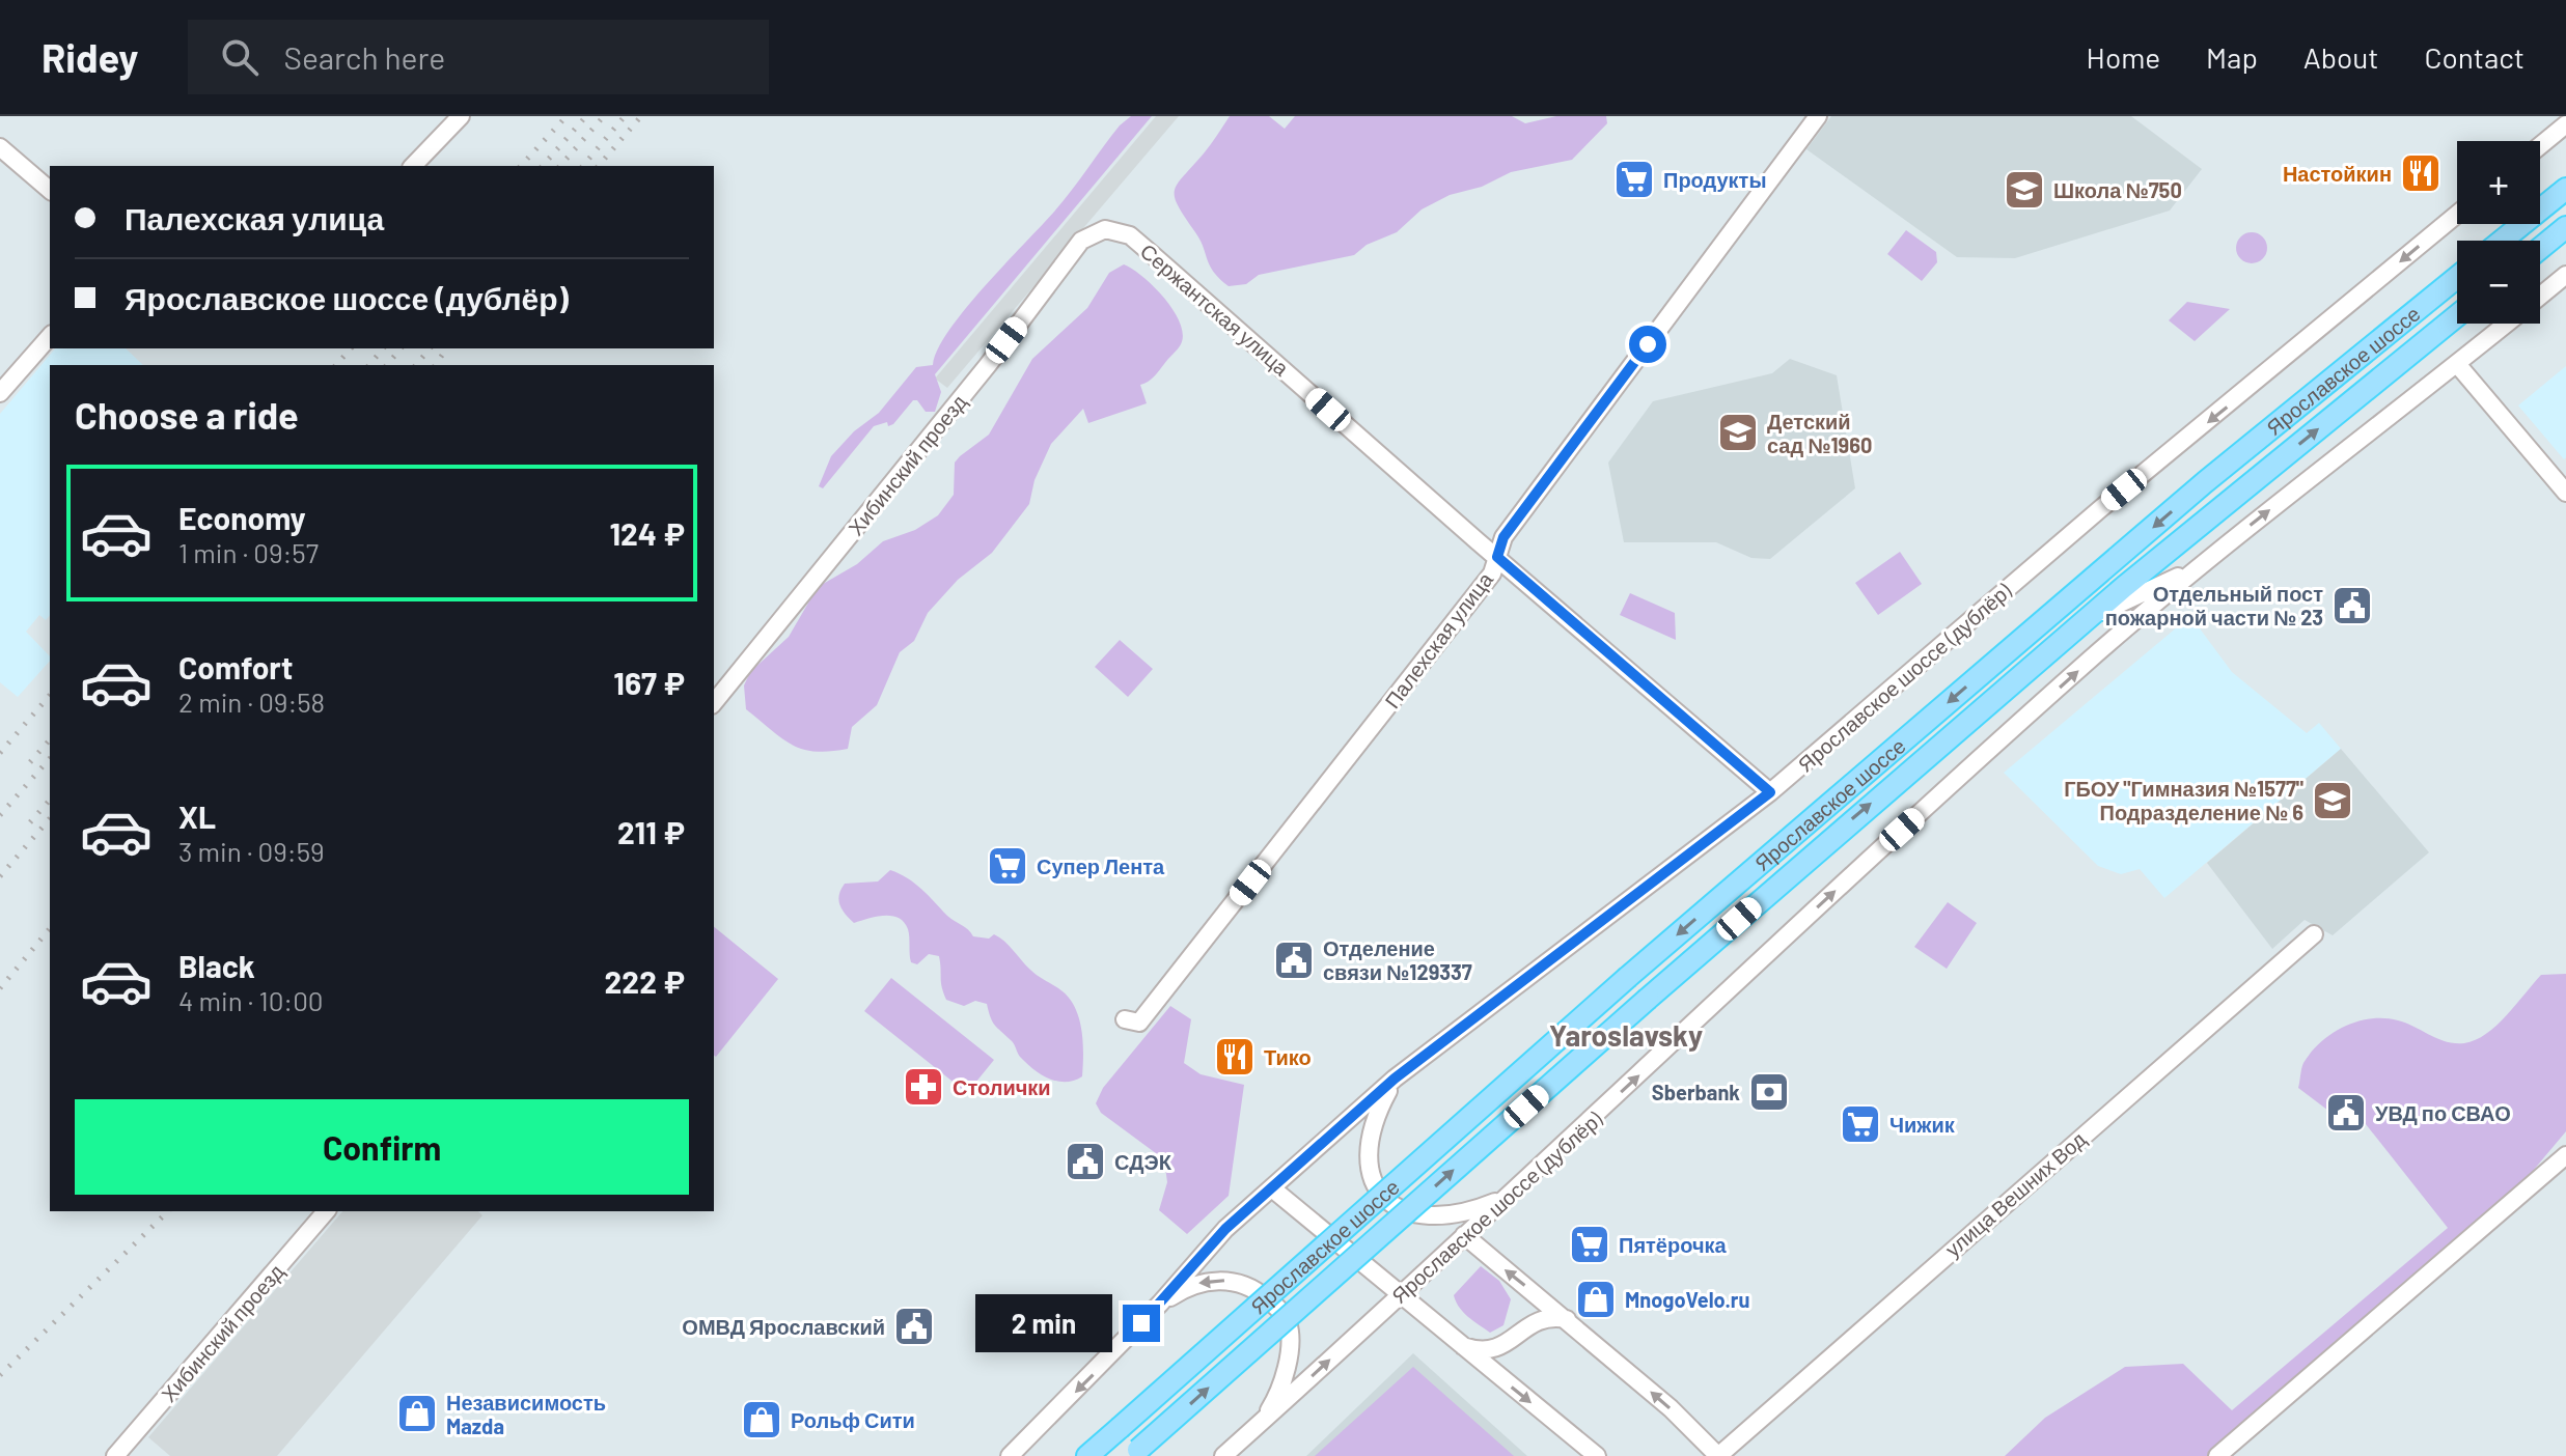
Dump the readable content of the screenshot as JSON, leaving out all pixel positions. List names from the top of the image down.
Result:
{
  "streets": {
    "main road": ["Ярославское шоссе"],
    "street": [
      "Сержантская улица",
      "Хибинский проезд",
      "Палехская улица",
      "Ярославское шоссе (дублёр)",
      "улица Вешних Вод"
    ]
  },
  "crossings": [
    ["Сержантская улица", "Хибинский проезд"],
    ["Сержантская улица", "Палехская улица"],
    ["Сержантская улица", "Ярославское шоссе (дублёр)"]
  ],
  "districts": ["Yaroslavsky"],
  "places": {
    "restaurant": ["Настойкин", "Тико"],
    "supermarket": [
      "Продукты",
      "Супер Лента",
      "Чижик",
      "Пятёрочка"
    ],
    "school or university": ["Школа №750", "Детский сад №1960", "ГБОУ \"Гимназия №1577\" Подразделение № 6"],
    "public building": [
      "Отдельный пост пожарной части № 23",
      "Отделение связи №129337",
      "УВД по СВАО",
      "СДЭК",
      "ОМВД Ярославский"
    ],
    "pharmacy": ["Столички"],
    "bank": ["Sberbank"],
    "shop": ["MnogoVelo.ru", "Независимость Mazda", "Рольф Сити"]
  },
  "page": {
    "header": "Ridey",
    "search": "Search here",
    "nav": [
      "Home",
      "Map",
      "About",
      "Contact"
    ],
    "map_buttons": ["+", "−"],
    "banner": ["Палехская улица", "Ярославское шоссе (дублёр)"],
    "heading": "Choose a ride",
    "list": [
      {
        "name": "Economy",
        "note": "1 min · 09:57",
        "value": "124 ₽"
      },
      {
        "name": "Comfort",
        "note": "2 min · 09:58",
        "value": "167 ₽"
      },
      {
        "name": "XL",
        "note": "3 min · 09:59",
        "value": "211 ₽"
      },
      {
        "name": "Black",
        "note": "4 min · 10:00",
        "value": "222 ₽"
      }
    ],
    "buttons": "Confirm",
    "bubble": "2 min"
  }
}
